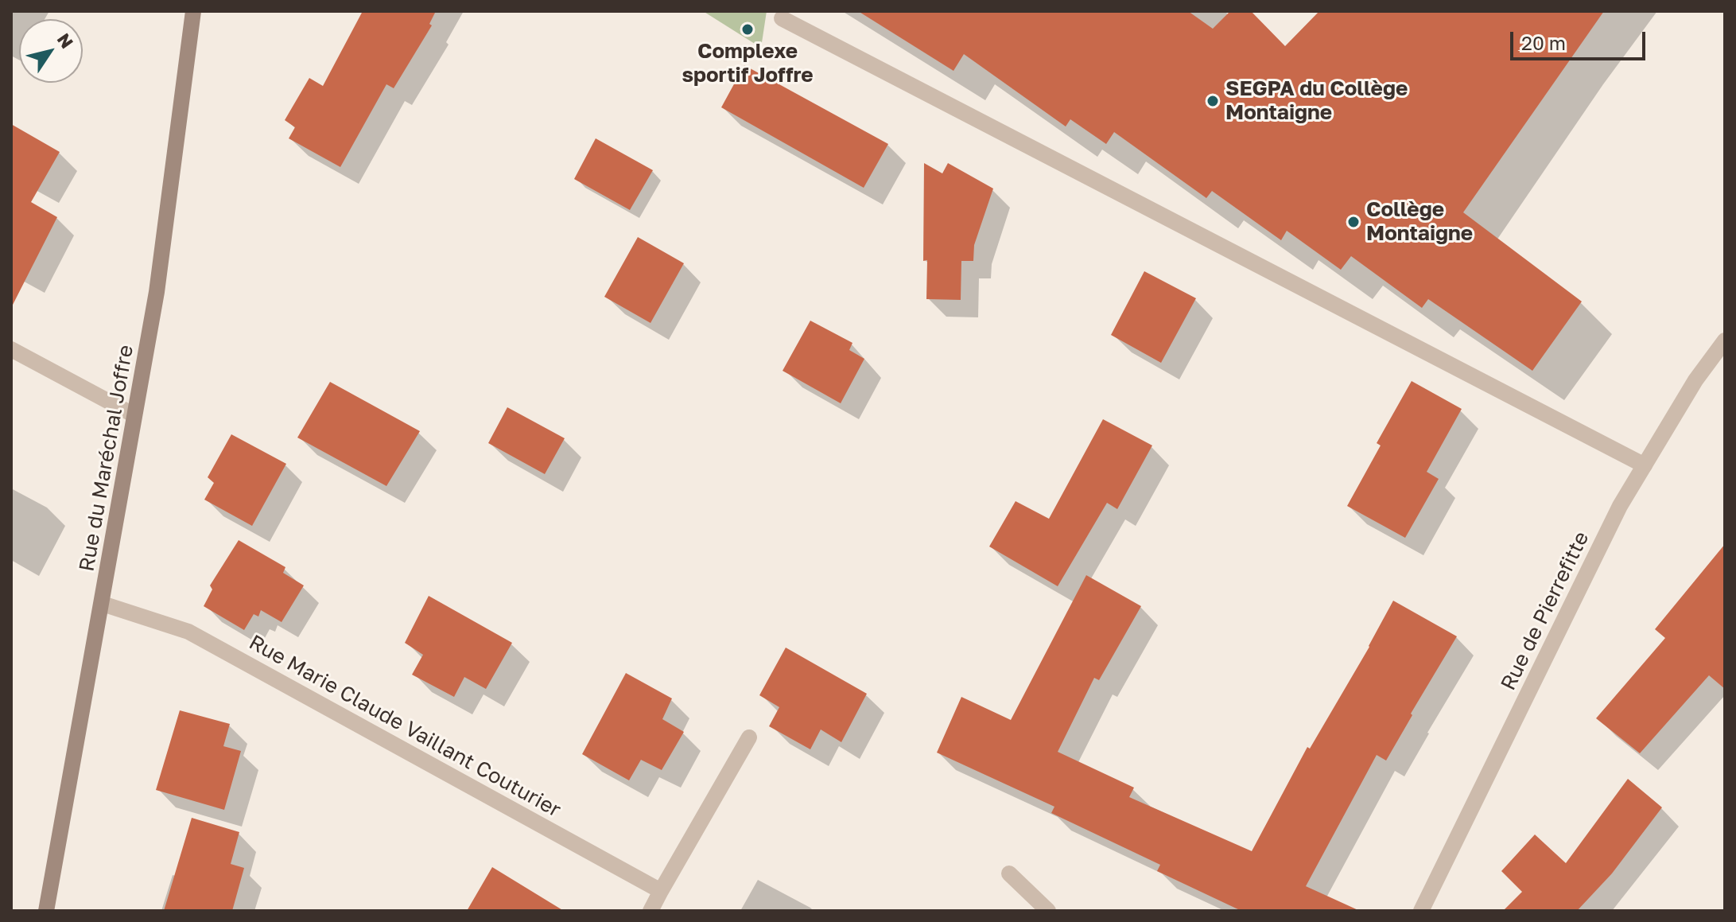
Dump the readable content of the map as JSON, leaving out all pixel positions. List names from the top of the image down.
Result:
{
  "streets": {
    "street": ["Rue du Maréchal Joffre", "Rue de Pierrefitte", "Rue Marie Claude Vaillant Couturier"]
  },
  "crossings": [
    ["Rue du Maréchal Joffre", "Rue Marie Claude Vaillant Couturier"]
  ],
  "places": ["Complexe sportif Joffre", "SEGPA du Collège Montaigne", "Collège Montaigne"],
  "scale_bar": "20 m",
  "north": "top right"
}
